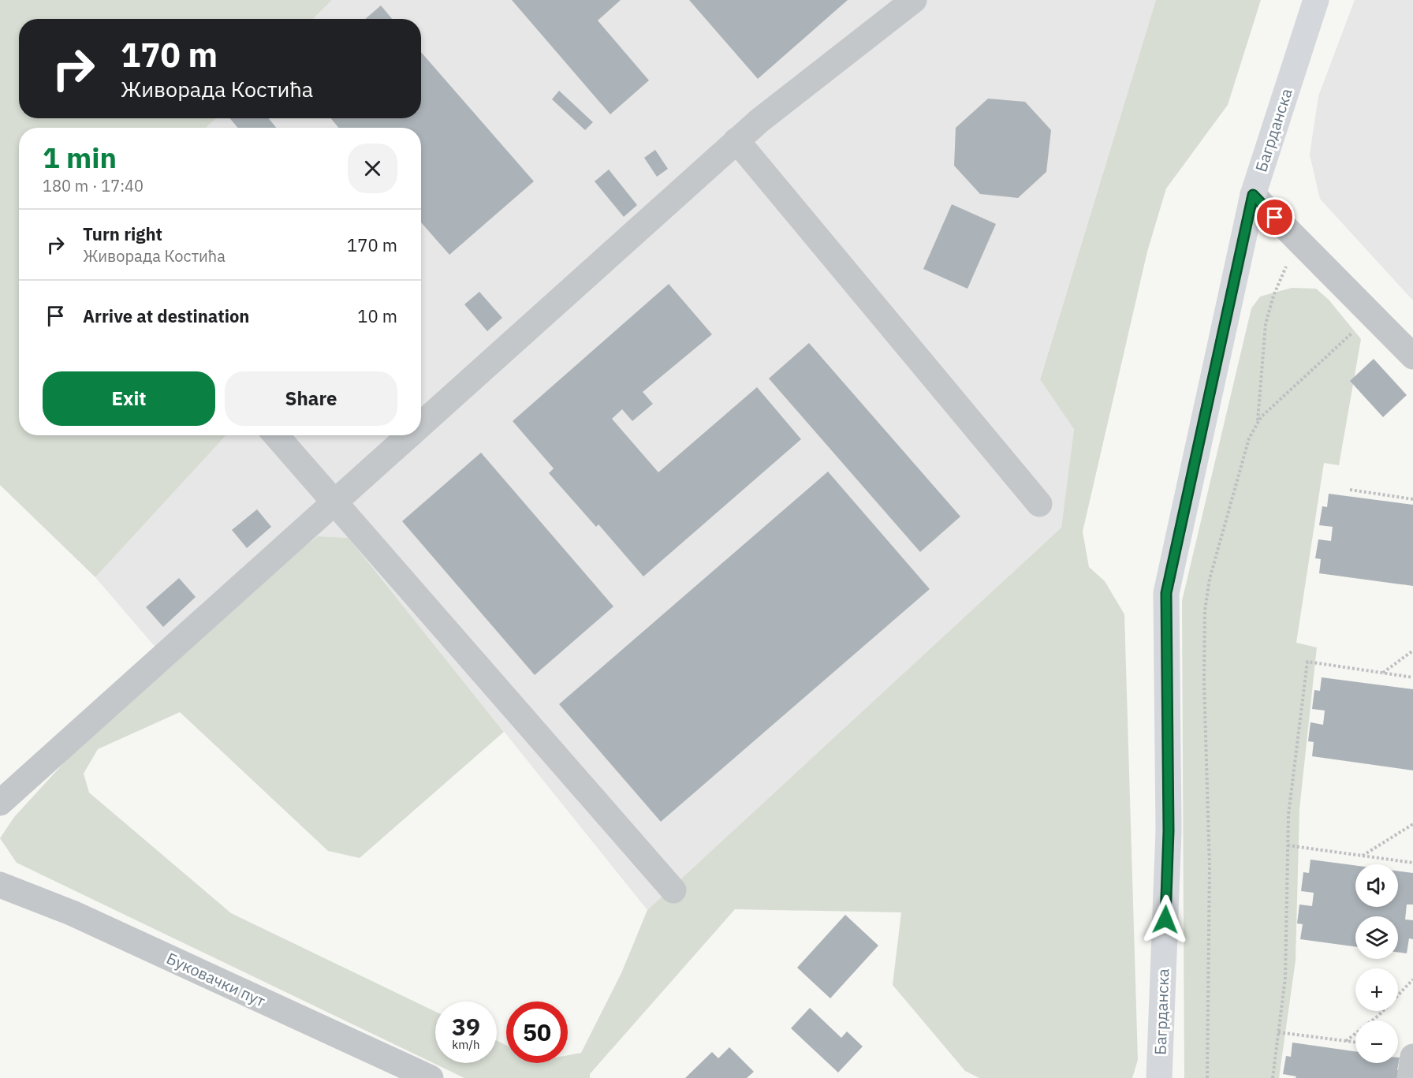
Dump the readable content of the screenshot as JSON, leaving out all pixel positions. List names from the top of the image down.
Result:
{
  "streets": {
    "main road": ["Багрданска"],
    "street": ["Буковачки пут"]
  },
  "page": {
    "turn": ["170 m", "Живорада Костића"],
    "heading": ["1 min", "180 m · 17:40"],
    "list": [
      {
        "name": "Turn right",
        "note": "Живорада Костића",
        "value": "170 m"
      },
      {
        "name": "Arrive at destination",
        "value": "10 m"
      }
    ],
    "buttons": ["Exit", "Share"],
    "map_buttons": ["+", "−"],
    "speed": "39 km/h",
    "limit": "50"
  }
}
